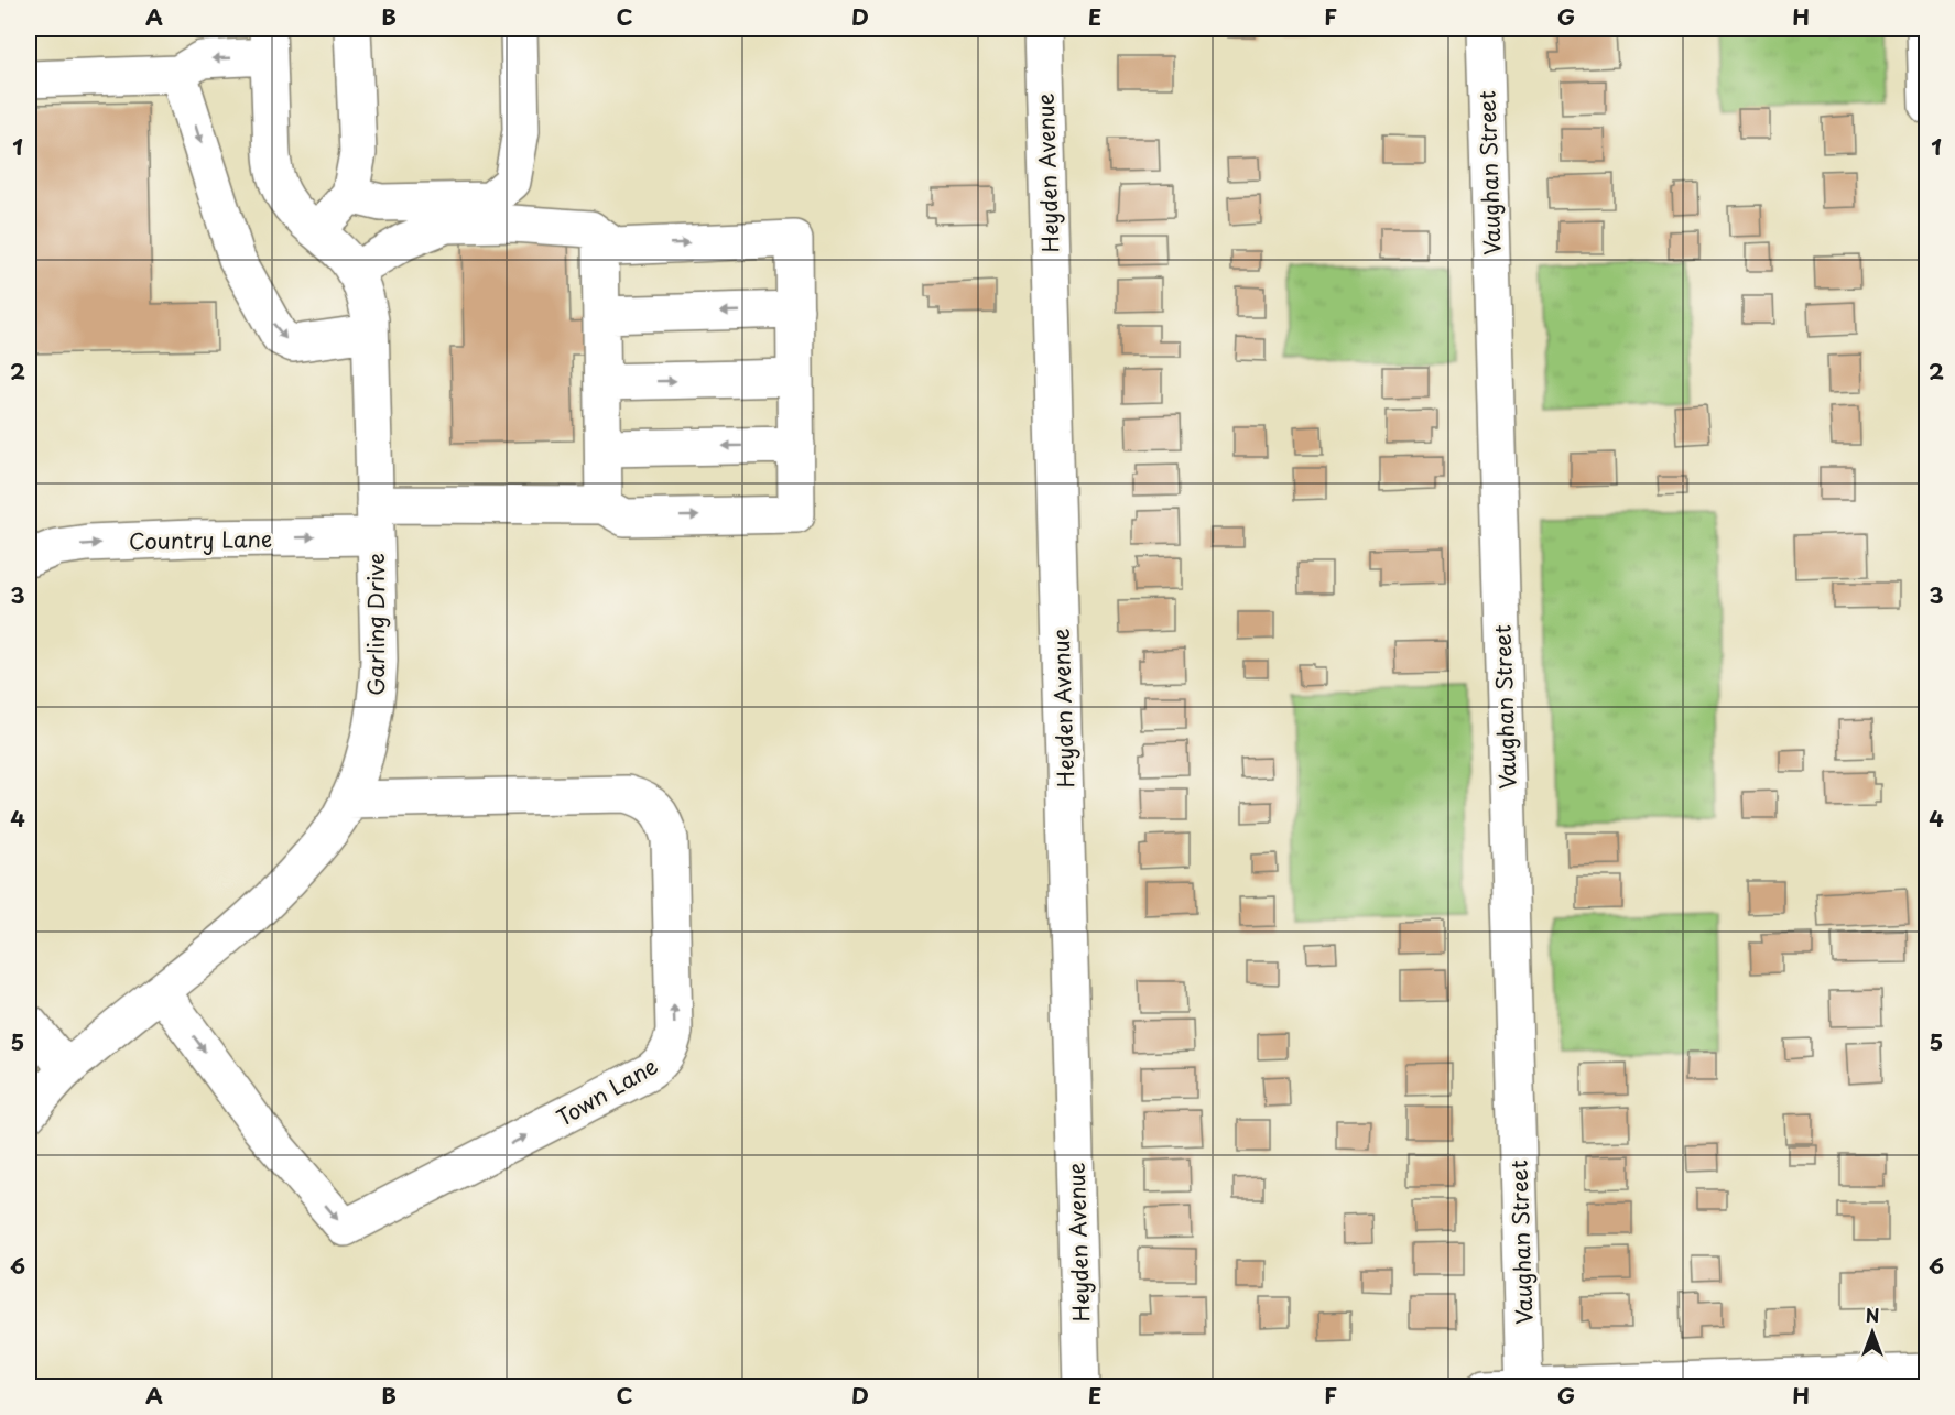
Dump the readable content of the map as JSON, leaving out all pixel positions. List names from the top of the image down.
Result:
{
  "streets": {
    "street": [
      "Heyden Avenue",
      "Vaughan Street",
      "Country Lane",
      "Garling Drive",
      "Town Lane"
    ]
  },
  "crossings": [
    ["Country Lane", "Garling Drive"],
    ["Garling Drive", "Town Lane"]
  ],
  "north": "top",
  "grid": {
    "columns": [
      "A",
      "B",
      "C",
      "D",
      "E",
      "F",
      "G",
      "H"
    ],
    "rows": [
      "1",
      "2",
      "3",
      "4",
      "5",
      "6"
    ]
  }
}
